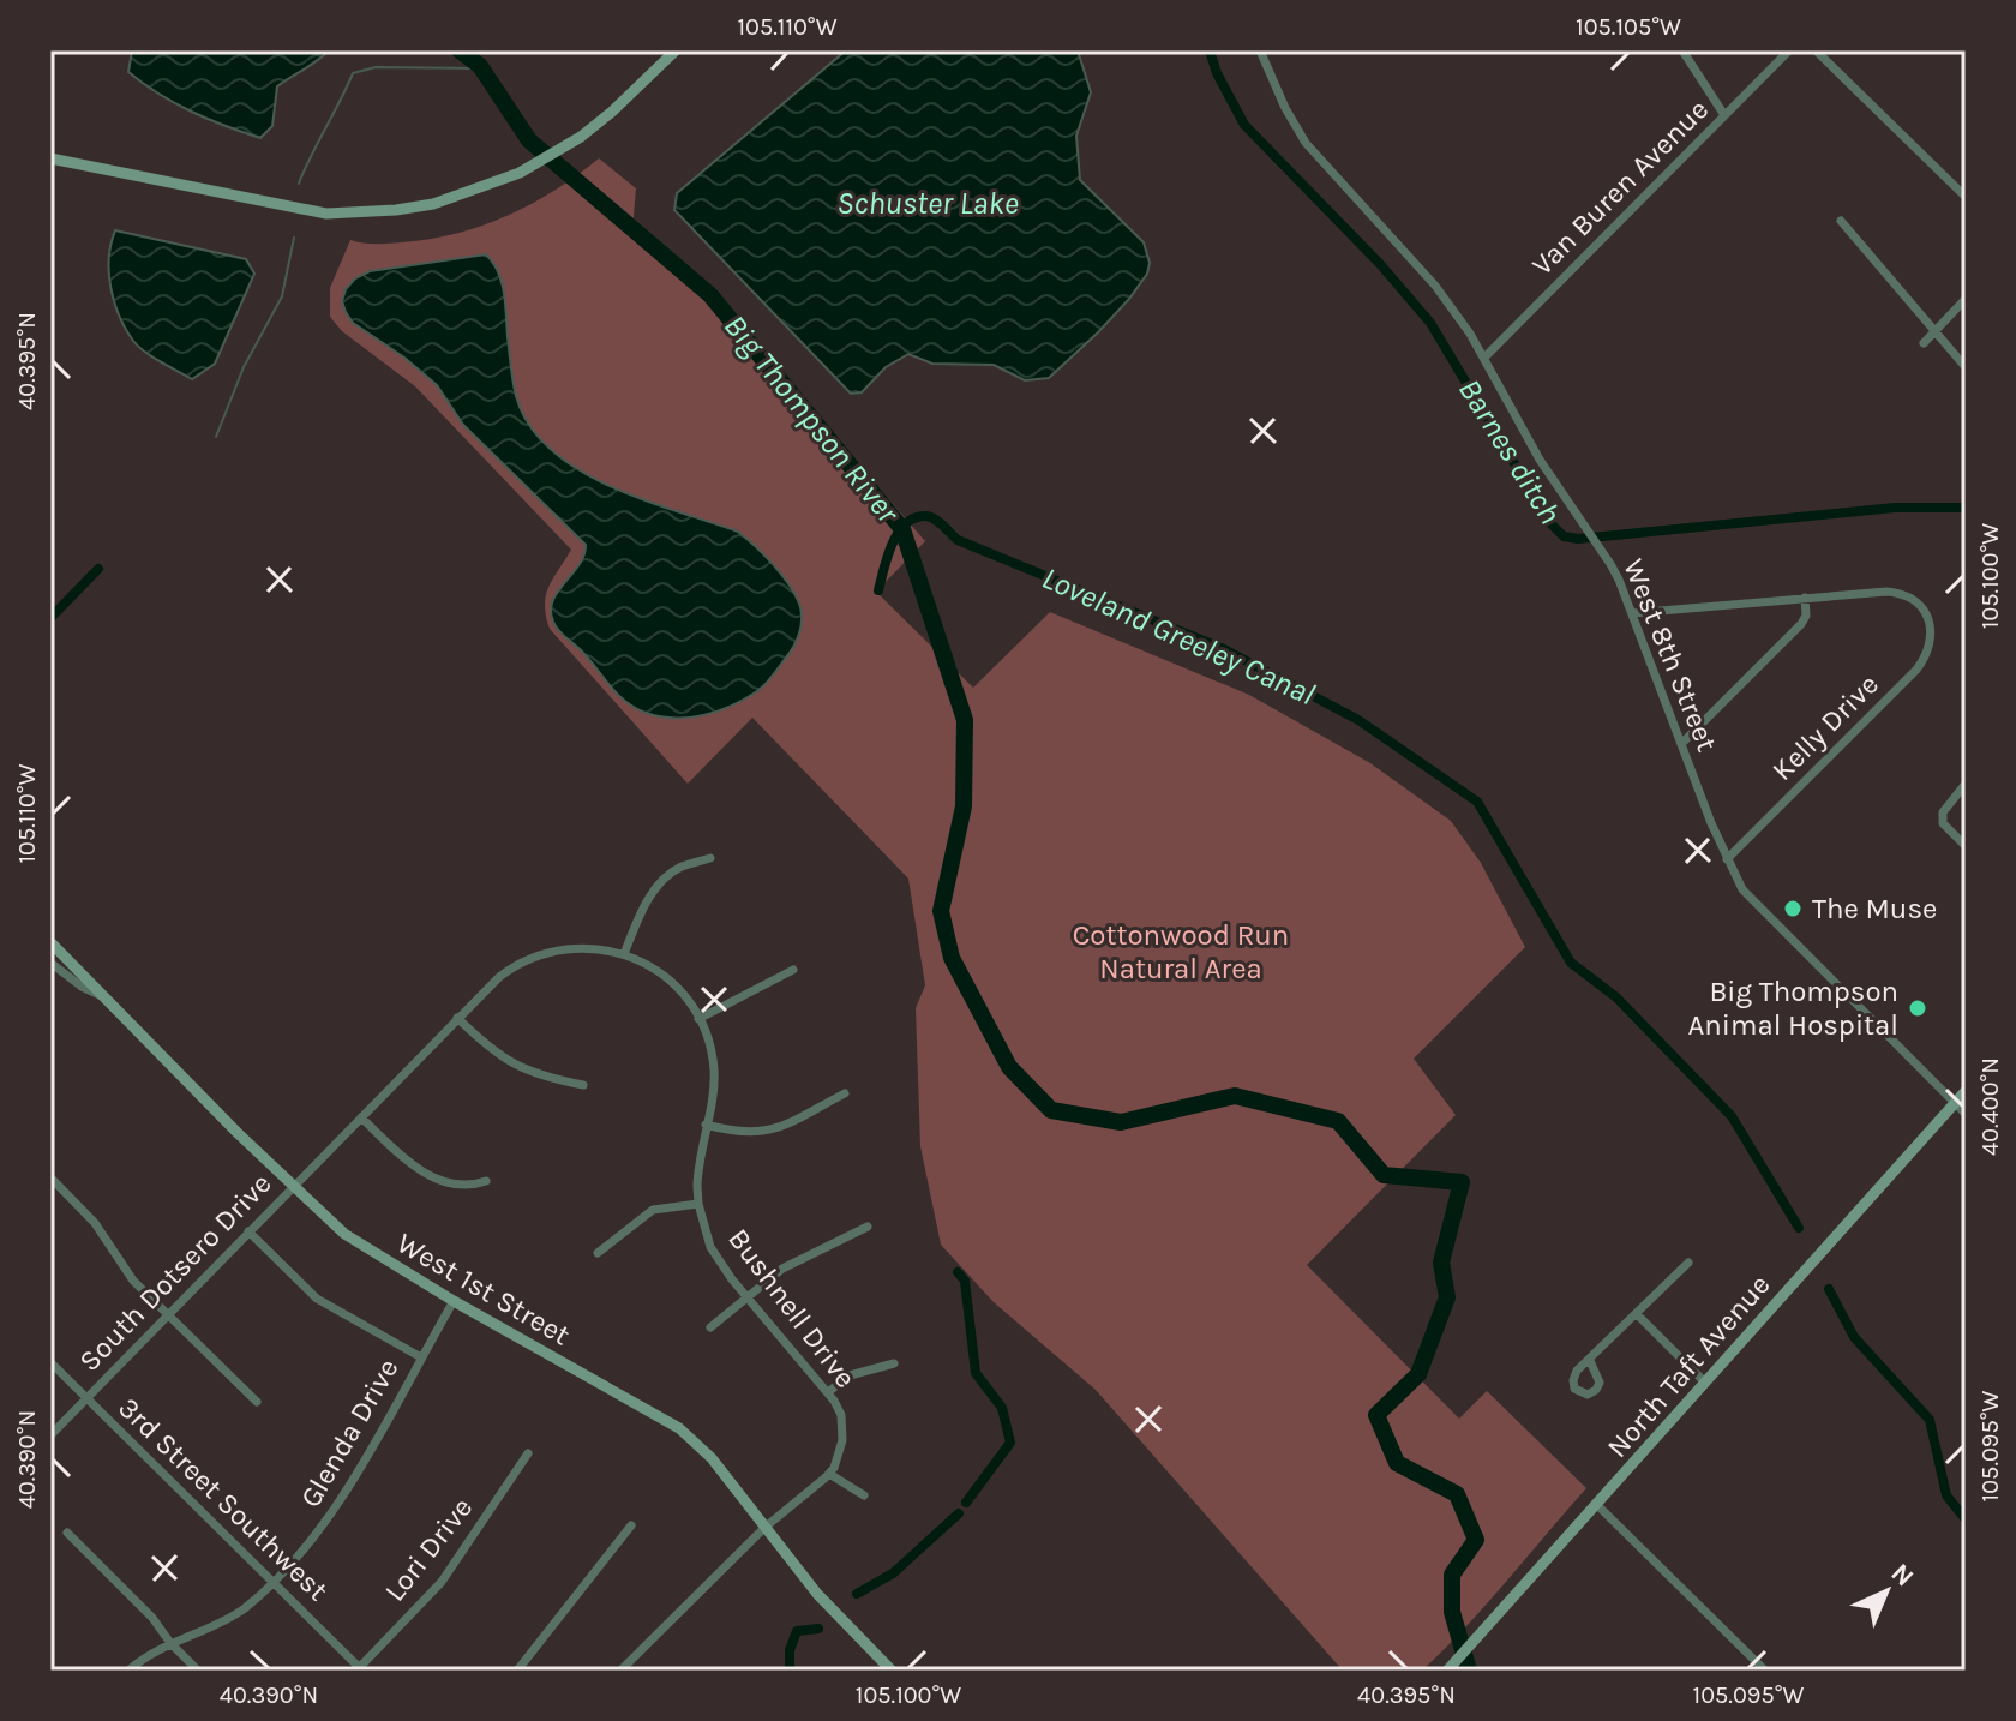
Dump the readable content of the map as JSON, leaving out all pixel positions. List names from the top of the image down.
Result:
{
  "streets": {
    "main road": ["West 1st Street", "North Taft Avenue"],
    "street": [
      "Van Buren Avenue",
      "West 8th Street",
      "Kelly Drive",
      "South Dotsero Drive",
      "Bushnell Drive",
      "Glenda Drive",
      "3rd Street Southwest",
      "Lori Drive"
    ]
  },
  "crossings": [
    ["Van Buren Avenue", "West 8th Street"],
    ["West 8th Street", "Kelly Drive"],
    ["West 8th Street", "North Taft Avenue"],
    ["South Dotsero Drive", "West 1st Street"],
    ["South Dotsero Drive", "Bushnell Drive"],
    ["South Dotsero Drive", "3rd Street Southwest"],
    ["West 1st Street", "Glenda Drive"],
    ["Glenda Drive", "3rd Street Southwest"],
    ["3rd Street Southwest", "Lori Drive"]
  ],
  "water": [
    "Schuster Lake",
    "Big Thompson River",
    "Barnes ditch",
    "Loveland Greeley Canal"
  ],
  "parks": ["Cottonwood Run Natural Area"],
  "places": ["The Muse", "Big Thompson Animal Hospital"],
  "north": "top right",
  "coordinates": [
    "105.110°W",
    "105.105°W",
    "40.395°N",
    "105.100°W",
    "40.400°N",
    "105.095°W",
    "40.390°N"
  ]
}
